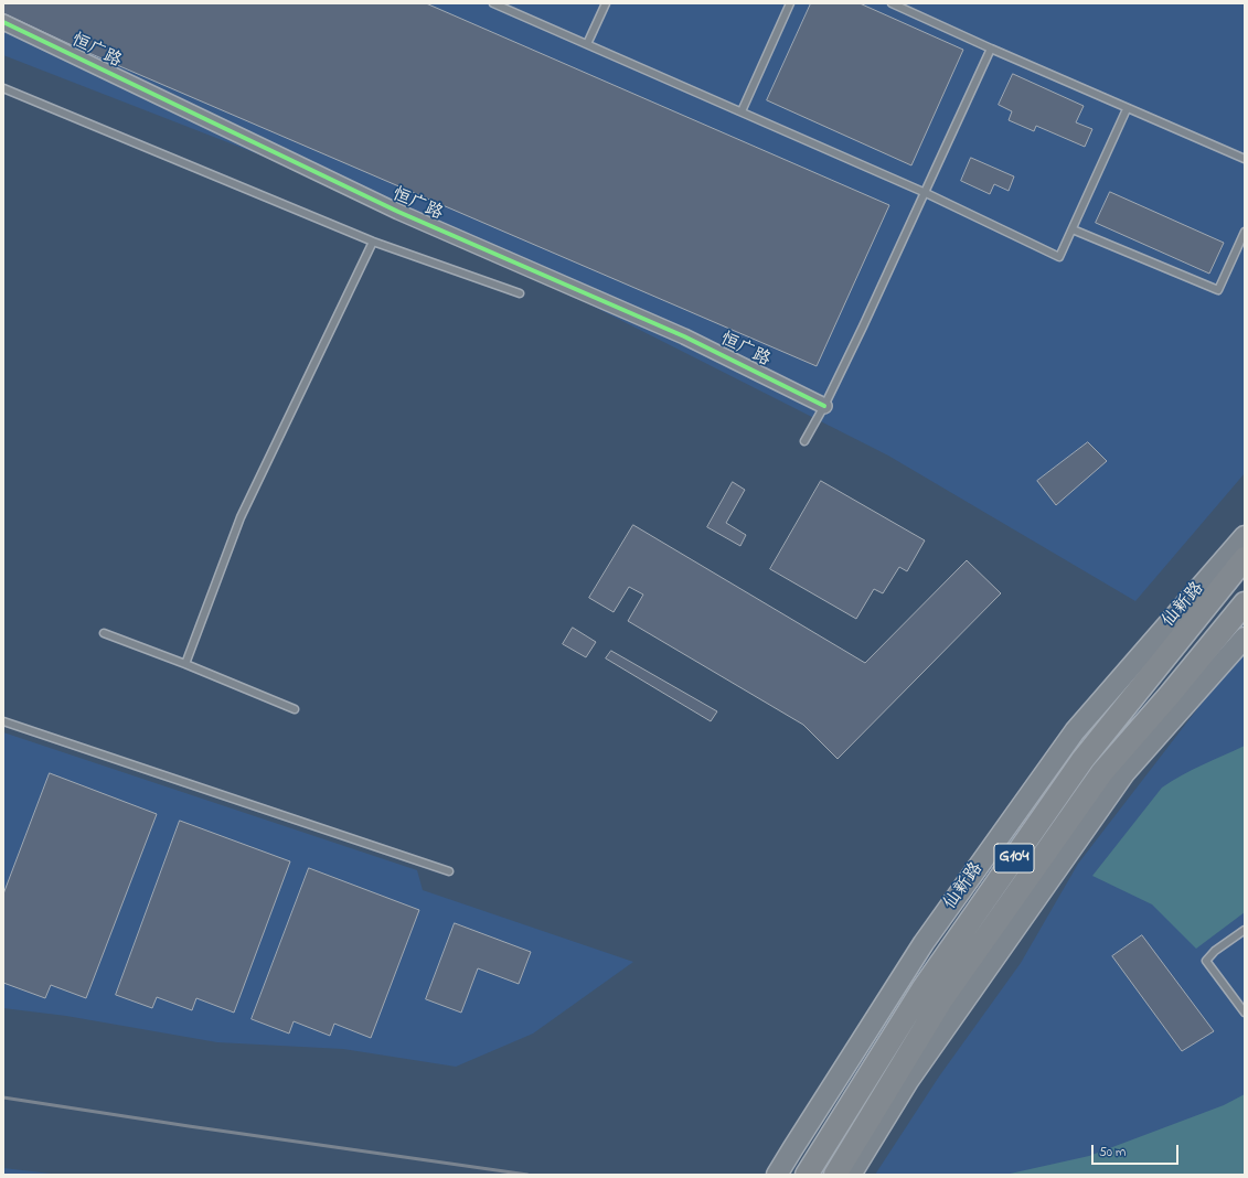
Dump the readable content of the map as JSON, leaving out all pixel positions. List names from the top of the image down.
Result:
{
  "streets": {
    "main road": ["仙新路", "G104"],
    "street": ["恒广路"]
  },
  "scale_bar": "50 m"
}
